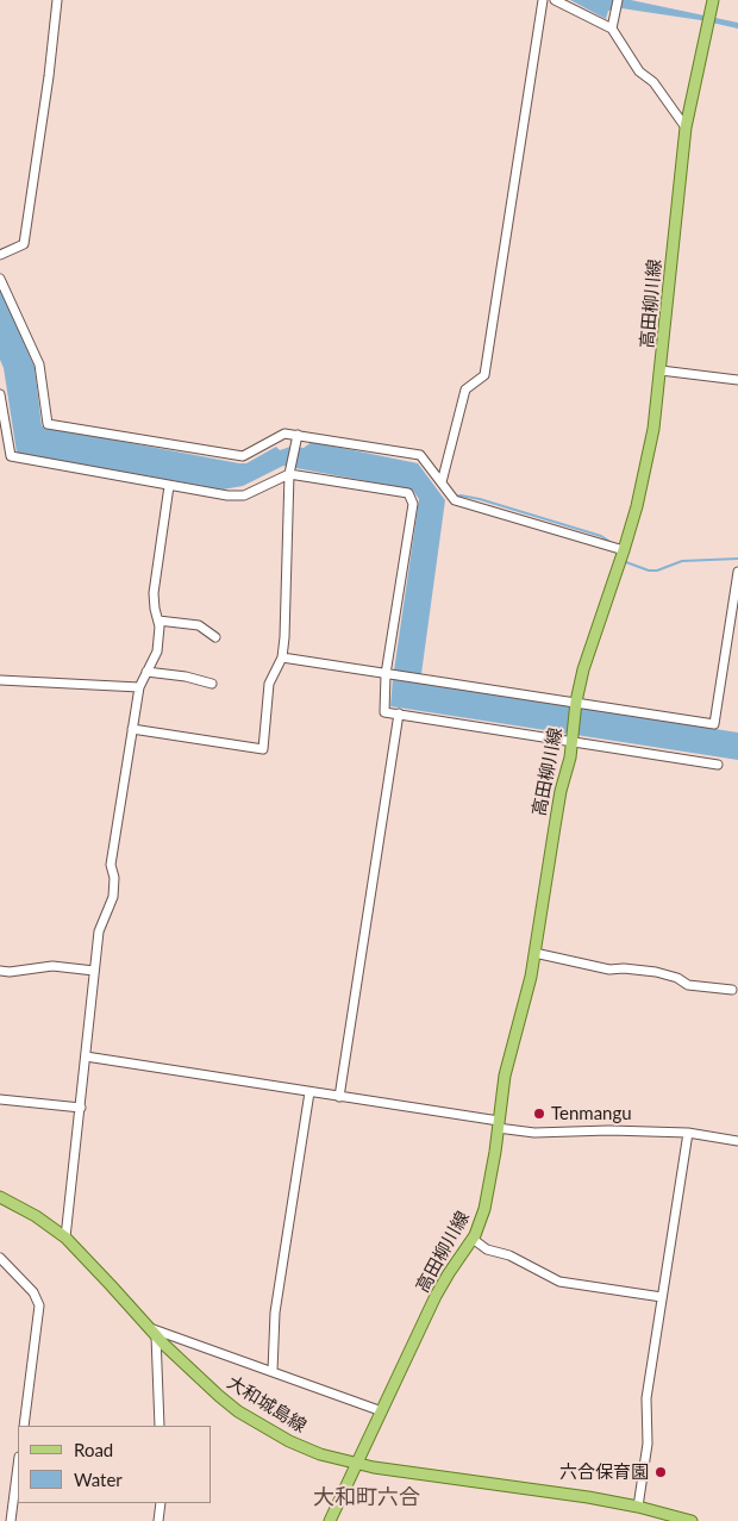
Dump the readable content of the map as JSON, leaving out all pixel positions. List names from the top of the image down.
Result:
{
  "streets": {
    "main road": ["高田柳川線", "大和城島線"]
  },
  "crossings": [
    ["高田柳川線", "大和城島線"]
  ],
  "districts": ["大和町六合"],
  "places": ["Tenmangu", "六合保育園"],
  "legend": ["Road", "Water"]
}
